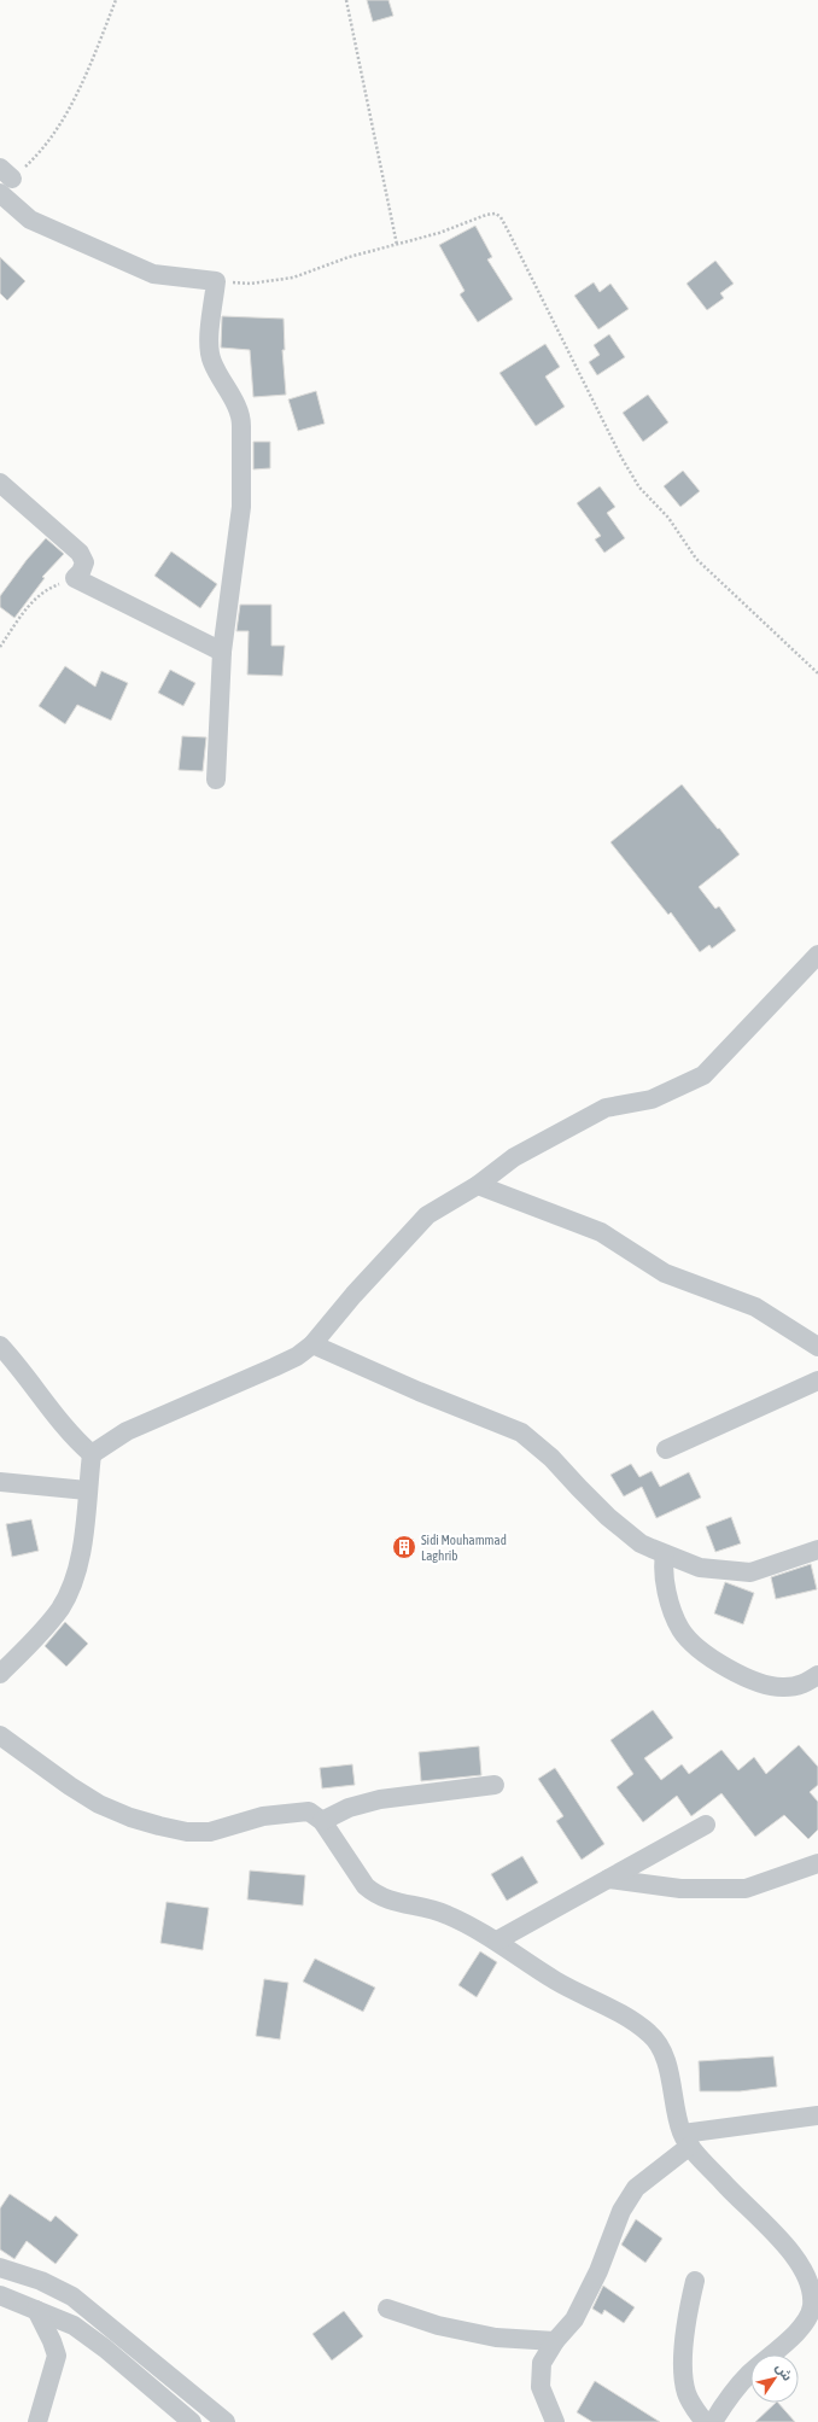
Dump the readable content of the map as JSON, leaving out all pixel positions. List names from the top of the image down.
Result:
{
  "places": {
    "building": ["Sidi Mouhammad Laghrib"]
  },
  "north": "top right"
}
